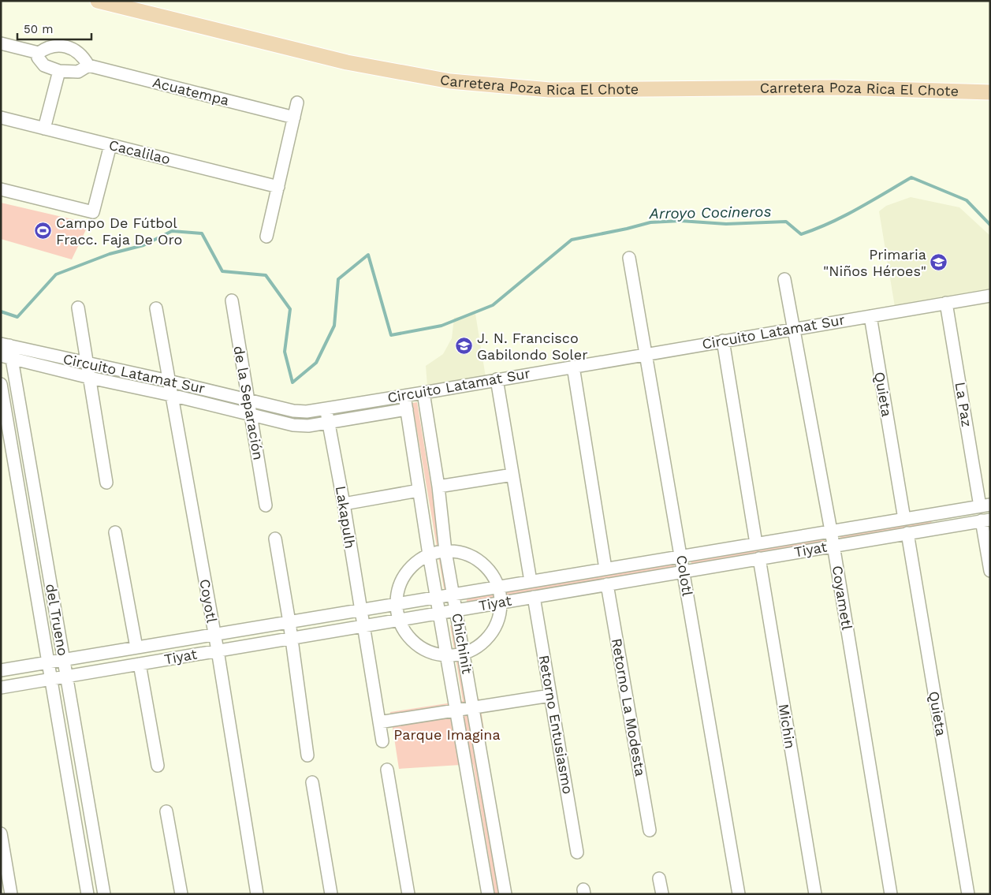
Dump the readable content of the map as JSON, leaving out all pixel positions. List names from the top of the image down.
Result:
{
  "streets": {
    "main road": ["Carretera Poza Rica El Chote"],
    "street": [
      "Acuatempa",
      "Cacalilao",
      "Circuito Latamat Sur",
      "Quieta",
      "de la Separación",
      "La Paz",
      "Lakapulh",
      "Tiyat",
      "Colotl",
      "Coyametl",
      "Coyotl",
      "del Trueno",
      "Chichinit",
      "Retorno La Modesta",
      "Retorno Entusiasmo",
      "Michin"
    ]
  },
  "crossings": [
    ["Circuito Latamat Sur", "Quieta"],
    ["Circuito Latamat Sur", "de la Separación"],
    ["Circuito Latamat Sur", "La Paz"],
    ["Circuito Latamat Sur", "Lakapulh"],
    ["Circuito Latamat Sur", "Colotl"],
    ["Circuito Latamat Sur", "Coyametl"],
    ["Circuito Latamat Sur", "Coyotl"],
    ["Circuito Latamat Sur", "del Trueno"],
    ["Circuito Latamat Sur", "Chichinit"],
    ["Quieta", "Tiyat"],
    ["La Paz", "Tiyat"],
    ["Lakapulh", "Tiyat"],
    ["Tiyat", "Colotl"],
    ["Tiyat", "Coyametl"],
    ["Tiyat", "Coyotl"],
    ["Tiyat", "del Trueno"],
    ["Tiyat", "Chichinit"],
    ["Tiyat", "Retorno La Modesta"],
    ["Tiyat", "Retorno Entusiasmo"],
    ["Tiyat", "Michin"]
  ],
  "water": ["Arroyo Cocineros"],
  "parks": ["Parque Imagina"],
  "places": {
    "sports": ["Campo De Fútbol Fracc. Faja De Oro"],
    "school or university": ["Primaria \"Niños Héroes\"", "J. N. Francisco Gabilondo Soler"]
  },
  "scale_bar": "50 m"
}
